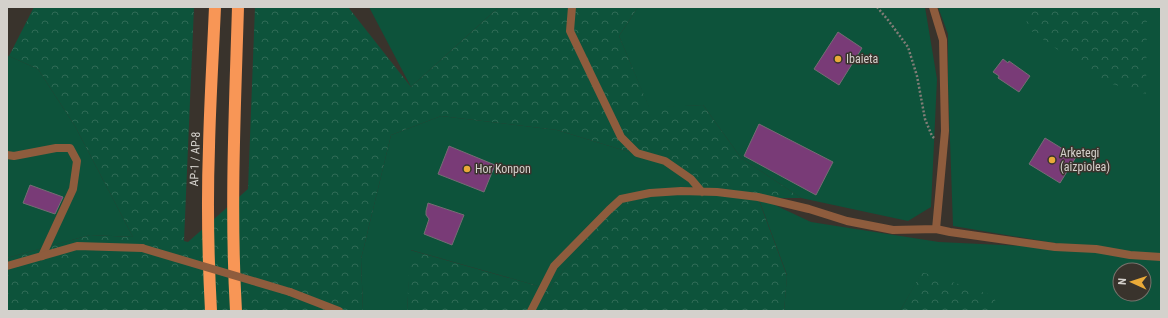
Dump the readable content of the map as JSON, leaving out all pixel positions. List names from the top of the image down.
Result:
{
  "streets": {
    "highway": ["AP-1 / AP-8"]
  },
  "places": ["Ibaieta", "Arketegi (aizpiolea)", "Hor Konpon"],
  "north": "left"
}
